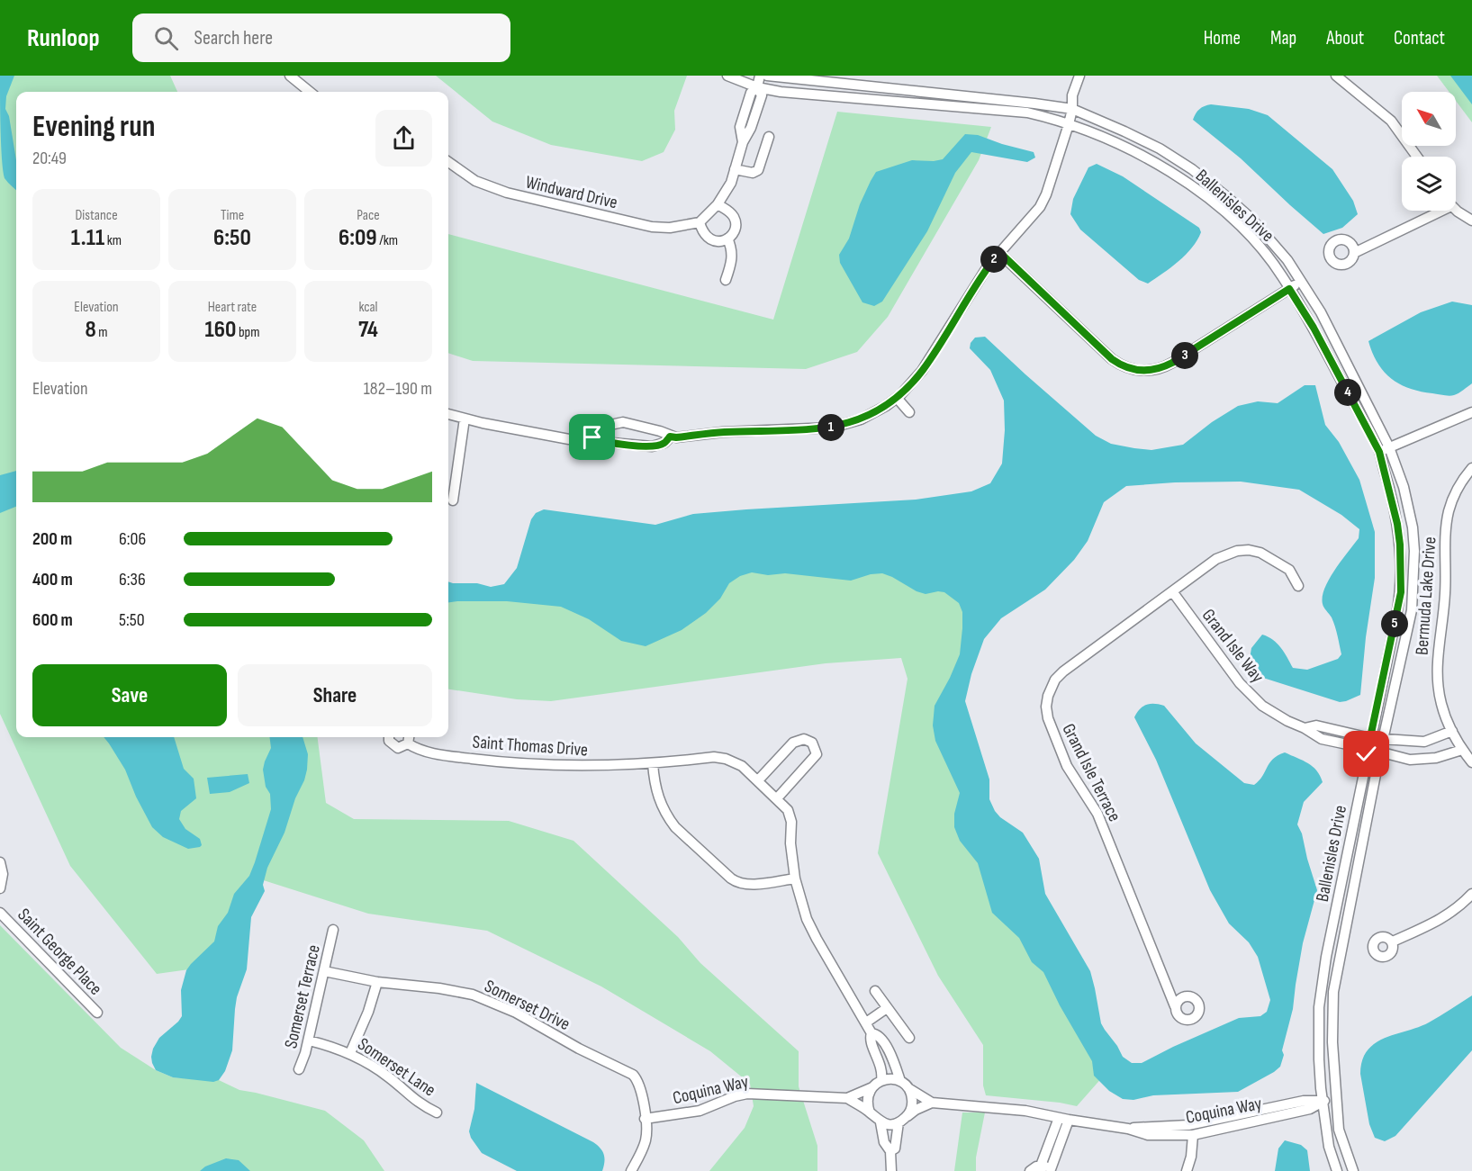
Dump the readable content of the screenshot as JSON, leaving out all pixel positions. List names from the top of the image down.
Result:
{
  "streets": {
    "street": [
      "Windward Drive",
      "Ballenisles Drive",
      "Bermuda Lake Drive",
      "Grand Isle Way",
      "Saint Thomas Drive",
      "Grand Isle Terrace",
      "Saint George Place",
      "Somerset Terrace",
      "Somerset Drive",
      "Somerset Lane",
      "Coquina Way"
    ]
  },
  "crossings": [
    ["Ballenisles Drive", "Grand Isle Way"],
    ["Ballenisles Drive", "Coquina Way"],
    ["Grand Isle Way", "Grand Isle Terrace"],
    ["Saint Thomas Drive", "Coquina Way"],
    ["Somerset Terrace", "Somerset Drive"],
    ["Somerset Terrace", "Somerset Lane"],
    ["Somerset Drive", "Coquina Way"]
  ],
  "north": "top left",
  "page": {
    "header": "Runloop",
    "search": "Search here",
    "nav": [
      "Home",
      "Map",
      "About",
      "Contact"
    ],
    "heading": ["Evening run", "20:49"],
    "stats": [
      ["Distance", "1.11 km"],
      ["Time", "6:50"],
      ["Pace", "6:09 /km"],
      ["Elevation", "8 m"],
      ["Heart rate", "160 bpm"],
      ["kcal", "74"]
    ],
    "pins": [
      "2",
      "3",
      "4",
      "1",
      "5"
    ],
    "chart": ["Elevation", "182–190 m"],
    "list": [
      {
        "name": "200 m",
        "note": "6:06"
      },
      {
        "name": "400 m",
        "note": "6:36"
      },
      {
        "name": "600 m",
        "note": "5:50"
      }
    ],
    "buttons": ["Save", "Share"]
  }
}
